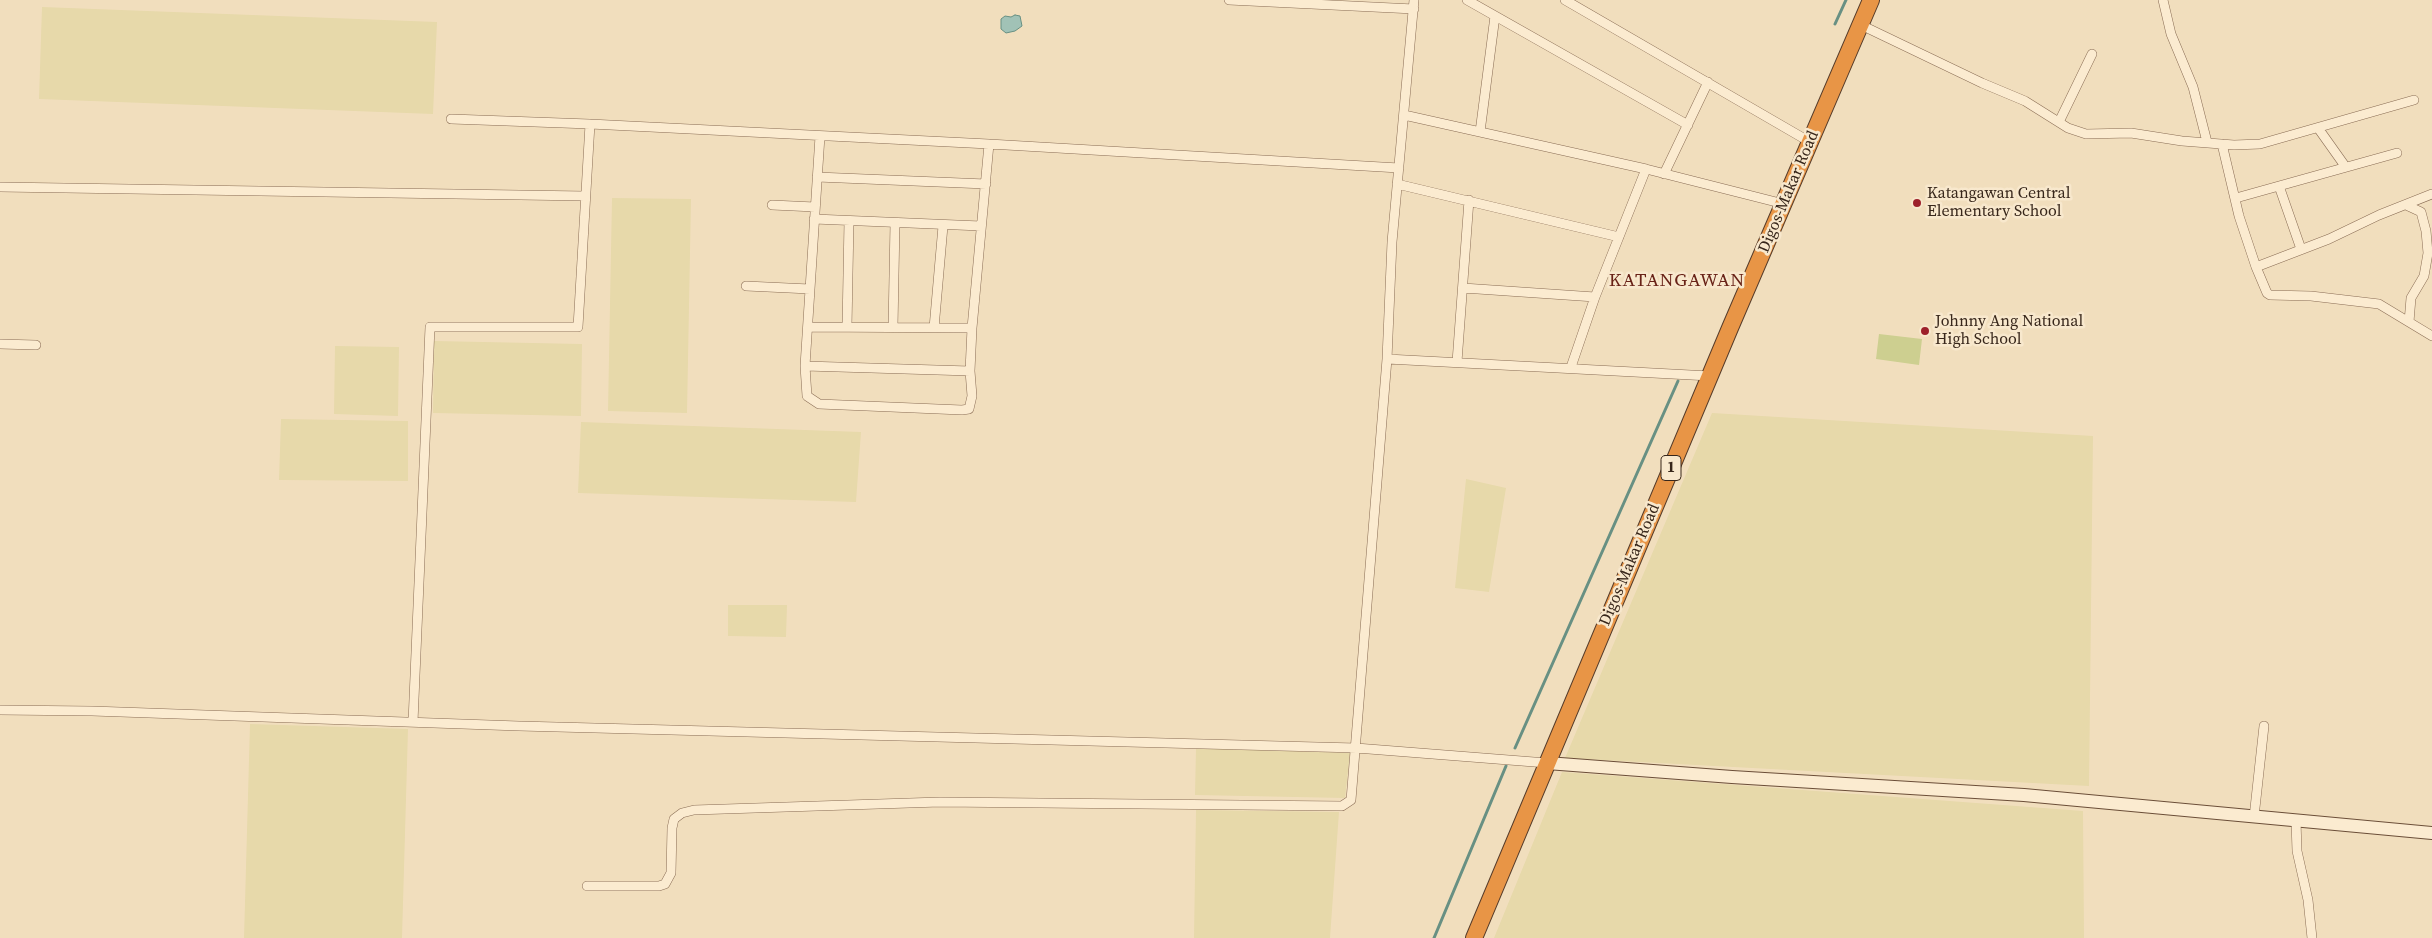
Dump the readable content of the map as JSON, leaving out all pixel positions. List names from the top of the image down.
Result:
{
  "streets": {
    "highway": ["Digos-Makar Road", "1"]
  },
  "districts": ["KATANGAWAN"],
  "places": ["Katangawan Central Elementary School", "Johnny Ang National High School"]
}
